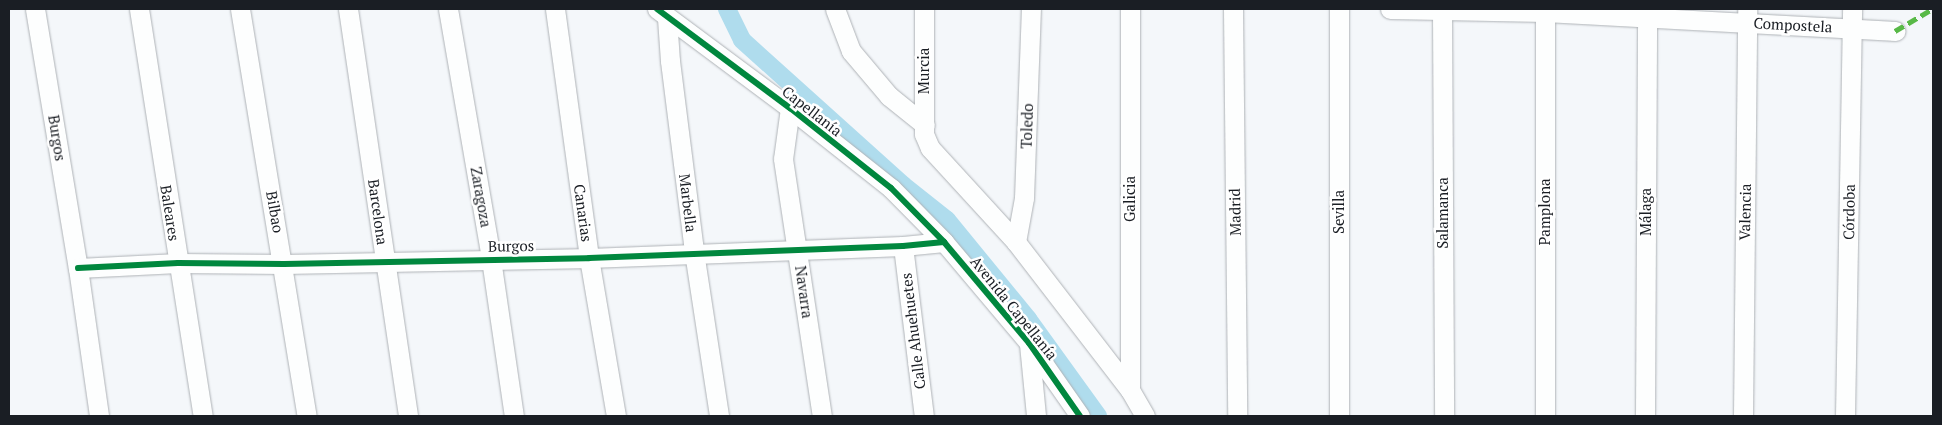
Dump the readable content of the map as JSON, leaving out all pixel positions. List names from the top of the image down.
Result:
{
  "streets": {
    "street": [
      "Compostela",
      "Murcia",
      "Capellanía",
      "Toledo",
      "Burgos",
      "Zaragoza",
      "Galicia",
      "Marbella",
      "Bilbao",
      "Barcelona",
      "Madrid",
      "Sevilla",
      "Pamplona",
      "Málaga",
      "Valencia",
      "Córdoba",
      "Baleares",
      "Canarias",
      "Salamanca",
      "Navarra",
      "Avenida Capellanía",
      "Calle Ahuehuetes"
    ]
  },
  "crossings": [
    ["Compostela", "Pamplona"],
    ["Compostela", "Málaga"],
    ["Compostela", "Valencia"],
    ["Compostela", "Córdoba"],
    ["Compostela", "Salamanca"],
    ["Capellanía", "Burgos"],
    ["Capellanía", "Marbella"],
    ["Capellanía", "Navarra"],
    ["Capellanía", "Avenida Capellanía"],
    ["Burgos", "Zaragoza"],
    ["Burgos", "Marbella"],
    ["Burgos", "Bilbao"],
    ["Burgos", "Barcelona"],
    ["Burgos", "Baleares"],
    ["Burgos", "Canarias"],
    ["Burgos", "Navarra"],
    ["Burgos", "Avenida Capellanía"],
    ["Burgos", "Calle Ahuehuetes"]
  ]
}
